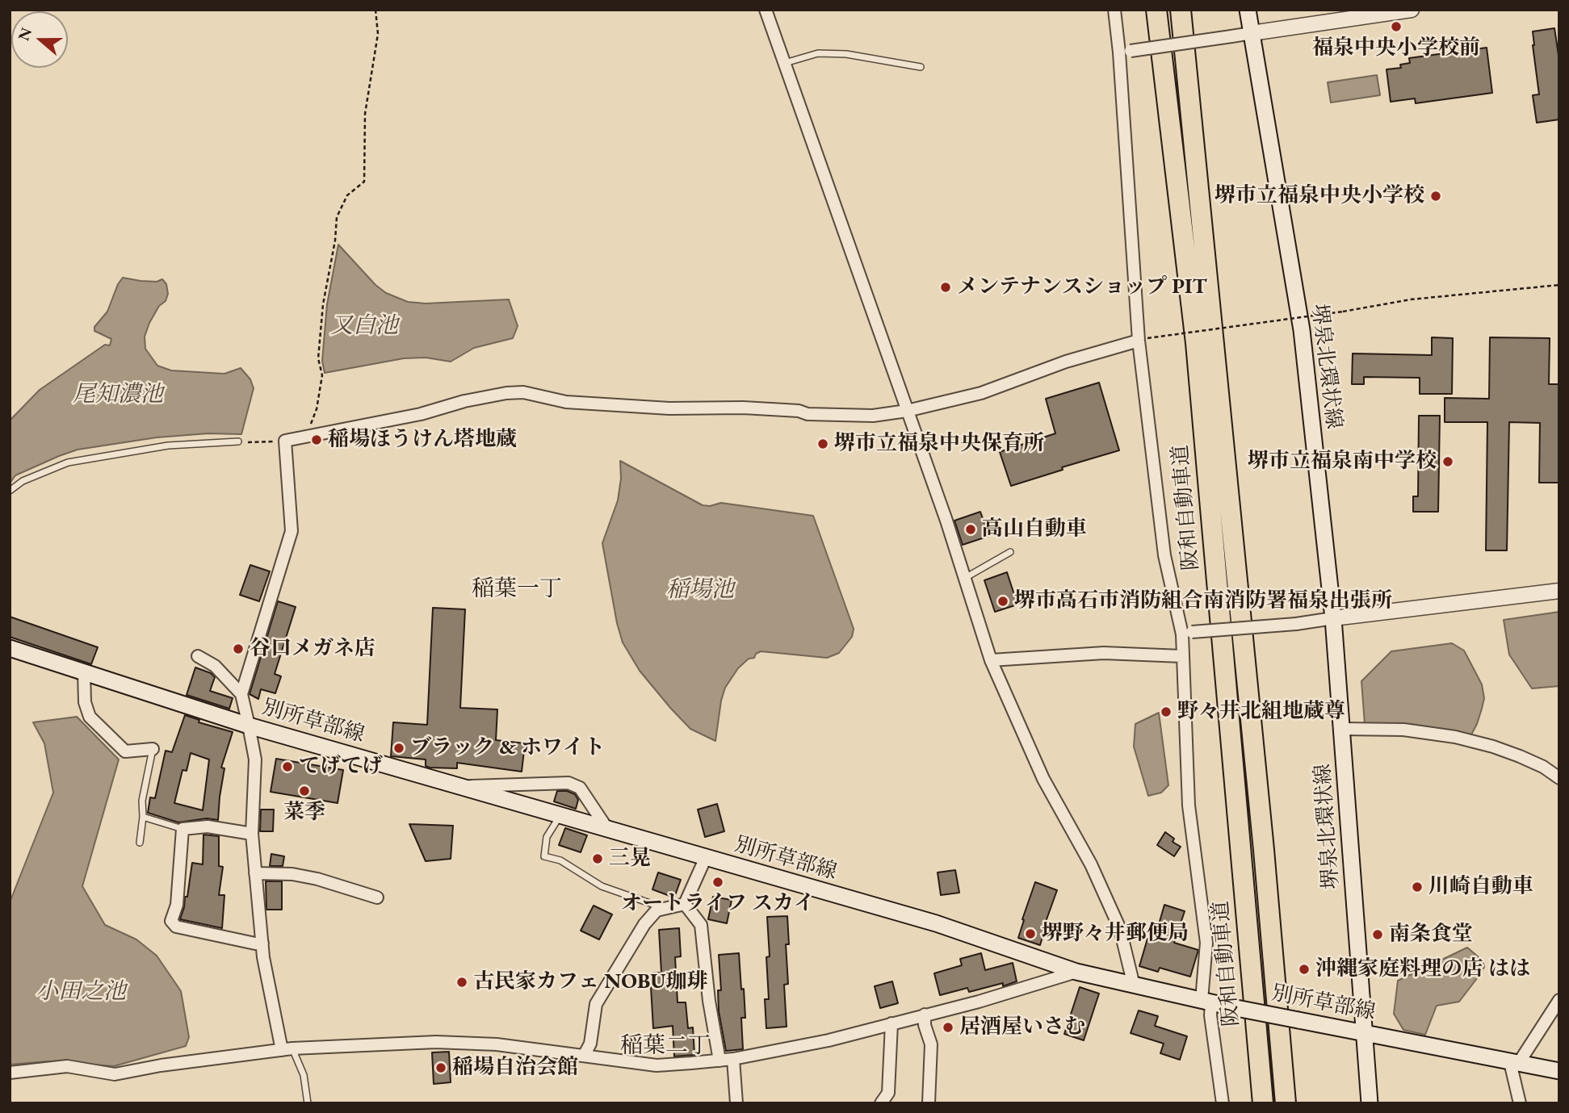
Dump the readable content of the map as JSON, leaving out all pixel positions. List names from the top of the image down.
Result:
{
  "streets": {
    "highway": ["阪和自動車道"],
    "main road": ["堺泉北環状線", "別所草部線"]
  },
  "crossings": [
    ["堺泉北環状線", "別所草部線"]
  ],
  "districts": ["稲葉一丁", "稲葉二丁"],
  "water": [
    "又白池",
    "尾知濃池",
    "稲場池",
    "小田之池"
  ],
  "places": [
    "福泉中央小学校前",
    "堺市立福泉中央小学校",
    "メンテナンスショップ PIT",
    "稲場ほうけん塔地蔵",
    "堺市立福泉中央保育所",
    "堺市立福泉南中学校",
    "高山自動車",
    "堺市高石市消防組合南消防署福泉出張所",
    "谷口メガネ店",
    "野々井北組地蔵尊",
    "ブラック & ホワイト",
    "てげてげ",
    "菜季",
    "三晃",
    "オートライフ スカイ",
    "川崎自動車",
    "堺野々井郵便局",
    "南条食堂",
    "沖縄家庭料理の店 はは",
    "古民家カフェ NOBU珈琲",
    "居酒屋いさむ",
    "稲場自治会館"
  ],
  "north": "left"
}
